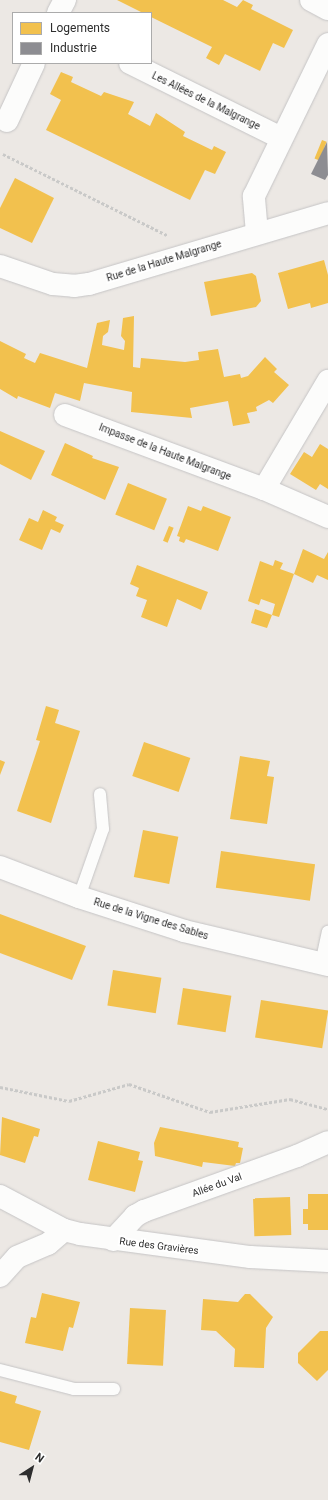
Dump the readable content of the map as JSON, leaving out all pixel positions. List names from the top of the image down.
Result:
{
  "streets": {
    "street": [
      "Les Allées de la Malgrange",
      "Rue de la Haute Malgrange",
      "Impasse de la Haute Malgrange",
      "Rue de la Vigne des Sables",
      "Allée du Val",
      "Rue des Gravières"
    ]
  },
  "crossings": [
    ["Allée du Val", "Rue des Gravières"]
  ],
  "legend": ["Logements", "Industrie"],
  "north": "top right"
}
